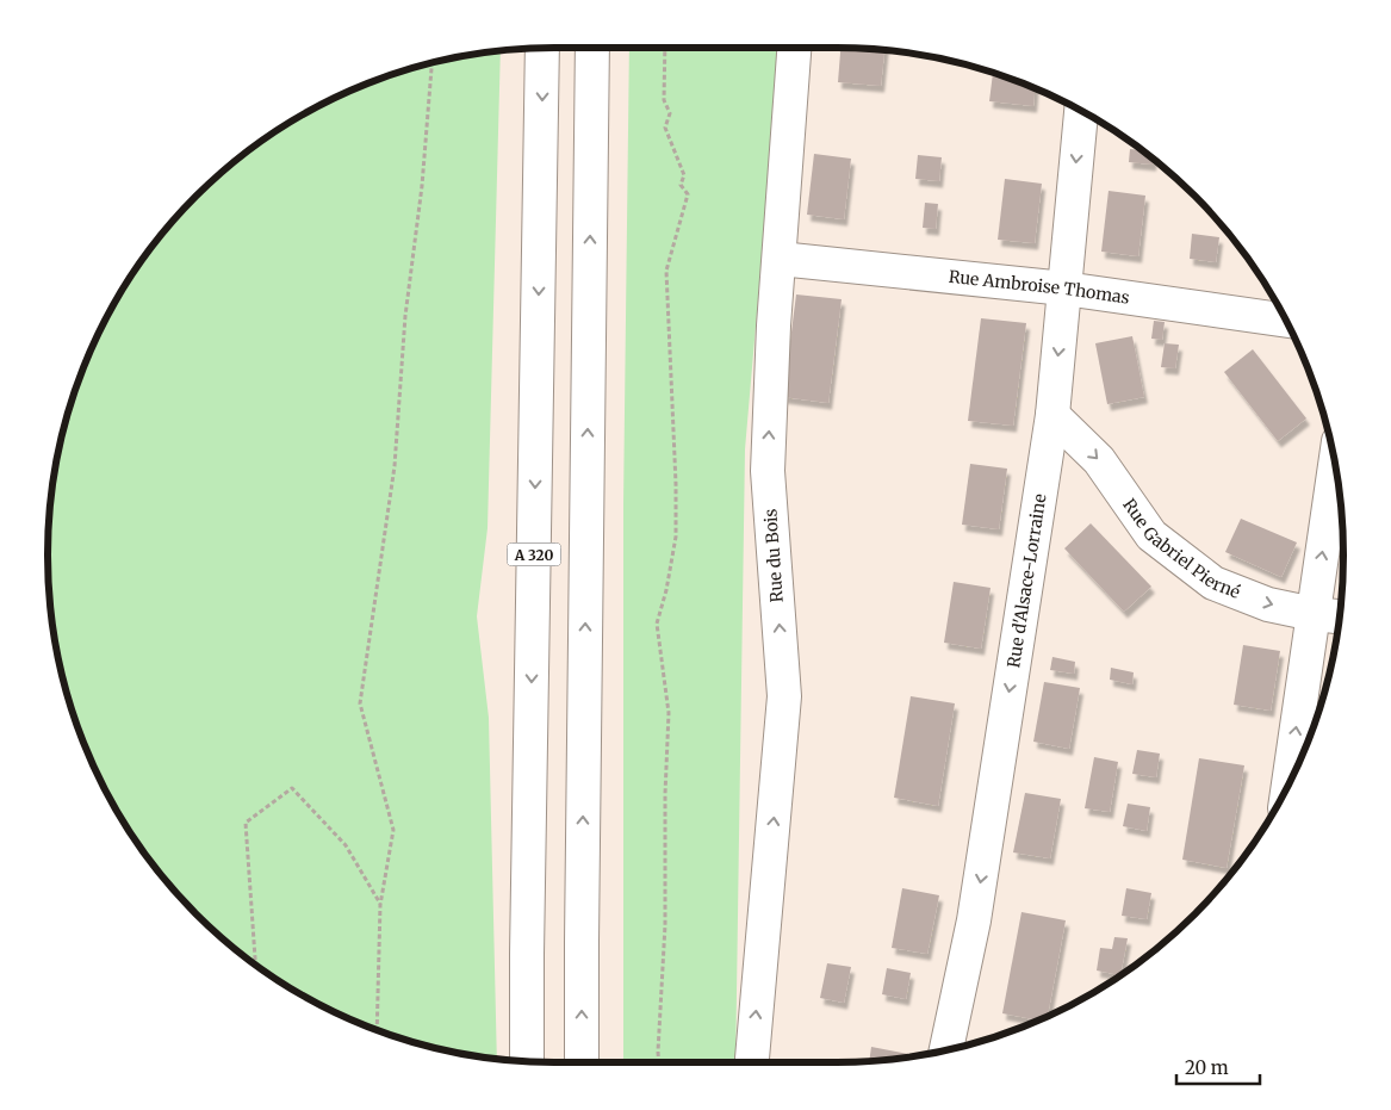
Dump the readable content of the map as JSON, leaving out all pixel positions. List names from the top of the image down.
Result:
{
  "streets": {
    "main road": [
      "Rue Ambroise Thomas",
      "Rue Gabriel Pierné",
      "A 320",
      "Rue du Bois",
      "Rue d'Alsace-Lorraine"
    ]
  },
  "crossings": [
    ["Rue Ambroise Thomas", "Rue du Bois"],
    ["Rue Ambroise Thomas", "Rue d'Alsace-Lorraine"],
    ["Rue Gabriel Pierné", "Rue d'Alsace-Lorraine"]
  ],
  "one_way": ["Rue Gabriel Pierné"],
  "scale_bar": "20 m"
}
